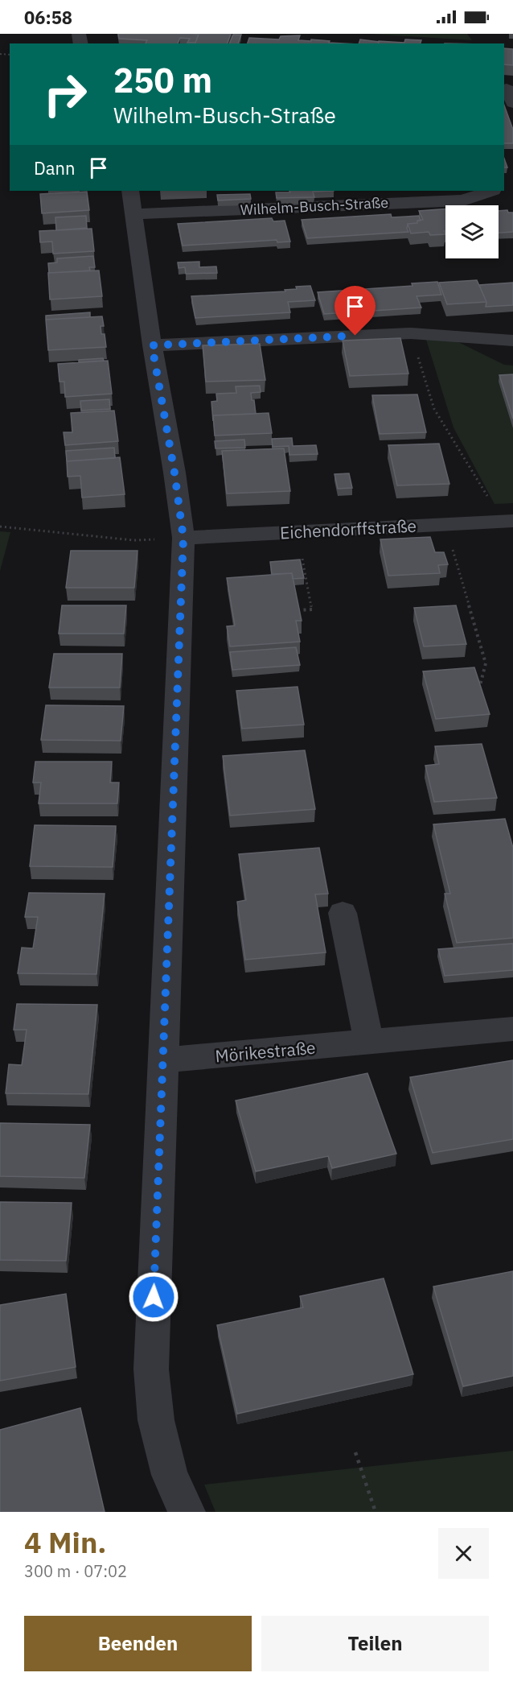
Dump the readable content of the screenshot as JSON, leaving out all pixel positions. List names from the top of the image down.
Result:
{
  "streets": {
    "street": ["Wilhelm-Busch-Straße", "Eichendorffstraße", "Mörikestraße"]
  },
  "crossings": [
    ["Wilhelm-Busch-Straße", "Eichendorffstraße"],
    ["Wilhelm-Busch-Straße", "Mörikestraße"]
  ],
  "page": {
    "status": "06:58",
    "turn": ["250 m", "Wilhelm-Busch-Straße"],
    "then": "Dann",
    "heading": ["4 Min.", "300 m · 07:02"],
    "buttons": ["Beenden", "Teilen"]
  }
}
